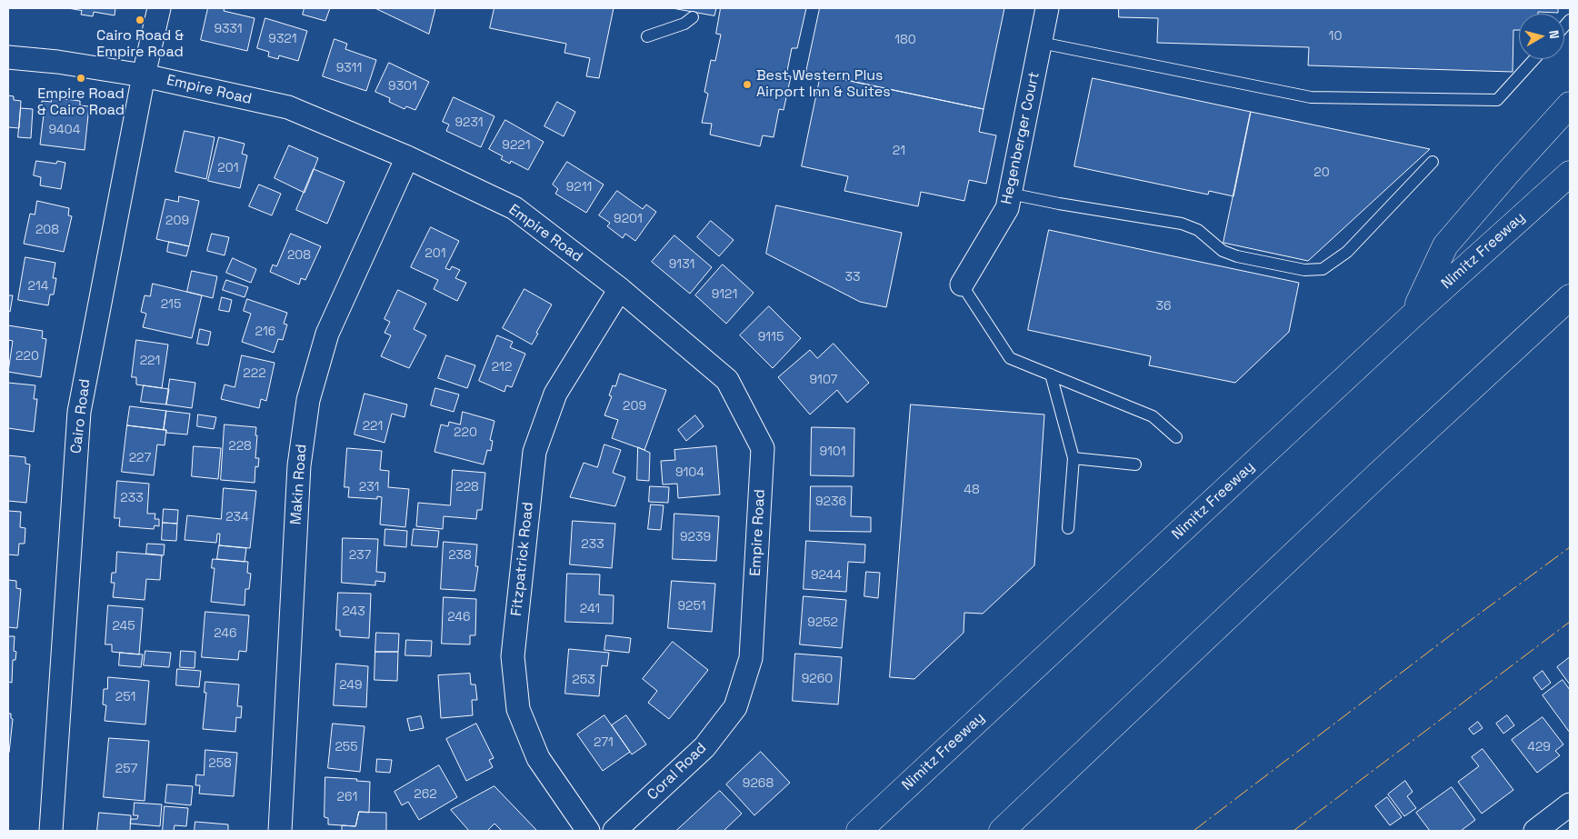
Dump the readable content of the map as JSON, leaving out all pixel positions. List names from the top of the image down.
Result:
{
  "streets": {
    "highway": ["Nimitz Freeway"],
    "street": [
      "Empire Road",
      "Hegenberger Court",
      "Cairo Road",
      "Makin Road",
      "Fitzpatrick Road",
      "Coral Road"
    ]
  },
  "crossings": [
    ["Empire Road", "Cairo Road"],
    ["Empire Road", "Makin Road"],
    ["Empire Road", "Fitzpatrick Road"],
    ["Empire Road", "Coral Road"]
  ],
  "places": ["Cairo Road & Empire Road", "Empire Road & Cairo Road", "Best Western Plus Airport Inn & Suites"],
  "house_numbers": [
    "9331",
    "10",
    "9321",
    "180",
    "9311",
    "9301",
    "9231",
    "9404",
    "9221",
    "21",
    "201",
    "20",
    "9211",
    "9201",
    "209",
    "208",
    "201",
    "208",
    "9131",
    "33",
    "214",
    "9121",
    "215",
    "36",
    "216",
    "9115",
    "220",
    "221",
    "212",
    "222",
    "9107",
    "209",
    "221",
    "220",
    "228",
    "9101",
    "227",
    "9104",
    "231",
    "228",
    "48",
    "233",
    "9236",
    "234",
    "9239",
    "233",
    "237",
    "238",
    "9244",
    "9251",
    "241",
    "243",
    "246",
    "9252",
    "245",
    "246",
    "9260",
    "253",
    "249",
    "251",
    "271",
    "255",
    "429",
    "258",
    "257",
    "9268",
    "262",
    "261"
  ],
  "north": "right"
}
